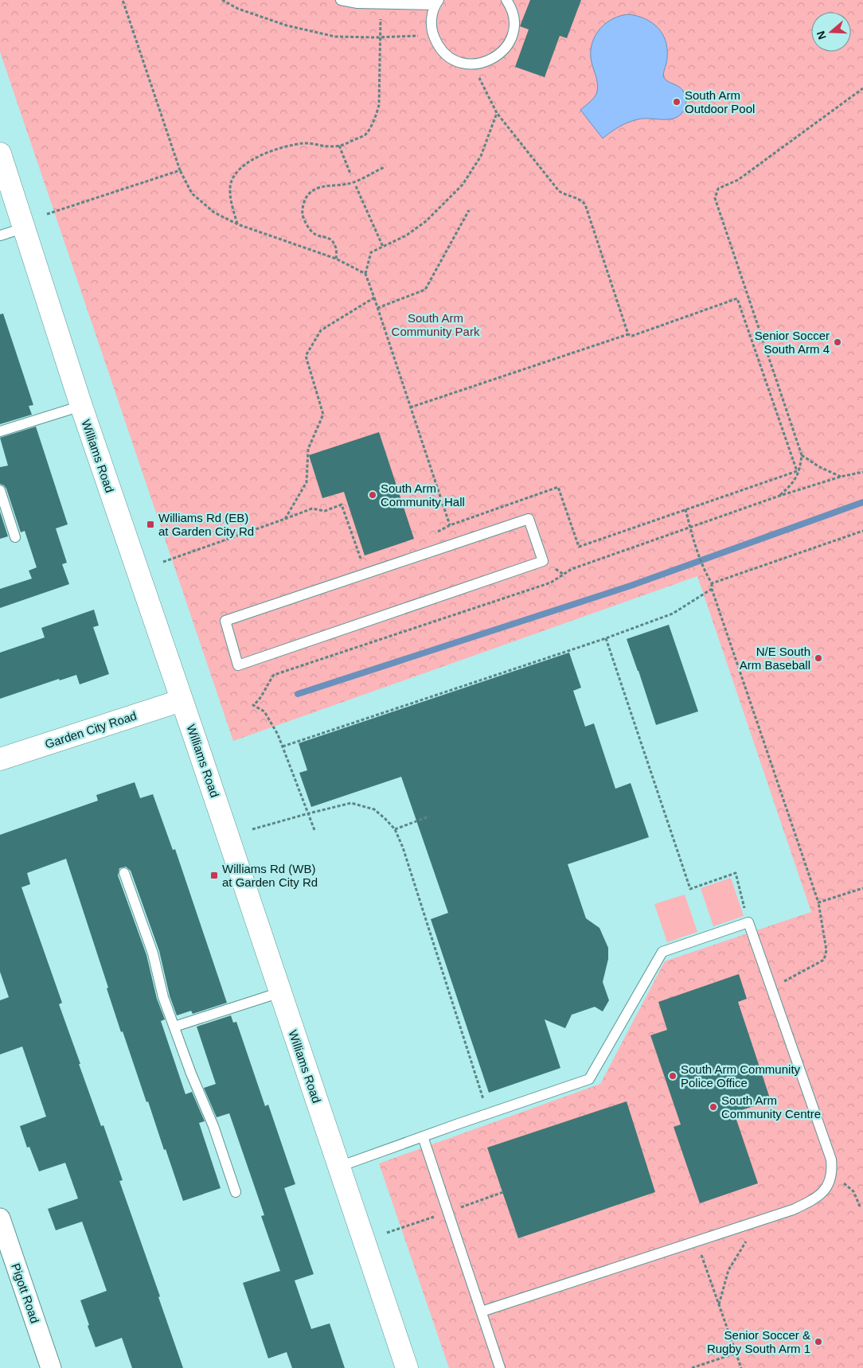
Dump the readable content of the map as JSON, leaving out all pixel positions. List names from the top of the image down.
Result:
{
  "streets": {
    "street": ["Williams Road", "Garden City Road", "Pigott Road"]
  },
  "crossings": [
    ["Williams Road", "Garden City Road"]
  ],
  "parks": ["South Arm Community Park"],
  "places": {
    "other": [
      "South Arm Outdoor Pool",
      "Senior Soccer South Arm 4",
      "South Arm Community Hall",
      "N/E South Arm Baseball",
      "South Arm Community Police Office",
      "South Arm Community Centre",
      "Senior Soccer & Rugby South Arm 1"
    ],
    "transit": ["Williams Rd (EB) at Garden City Rd", "Williams Rd (WB) at Garden City Rd"]
  },
  "north": "left"
}
